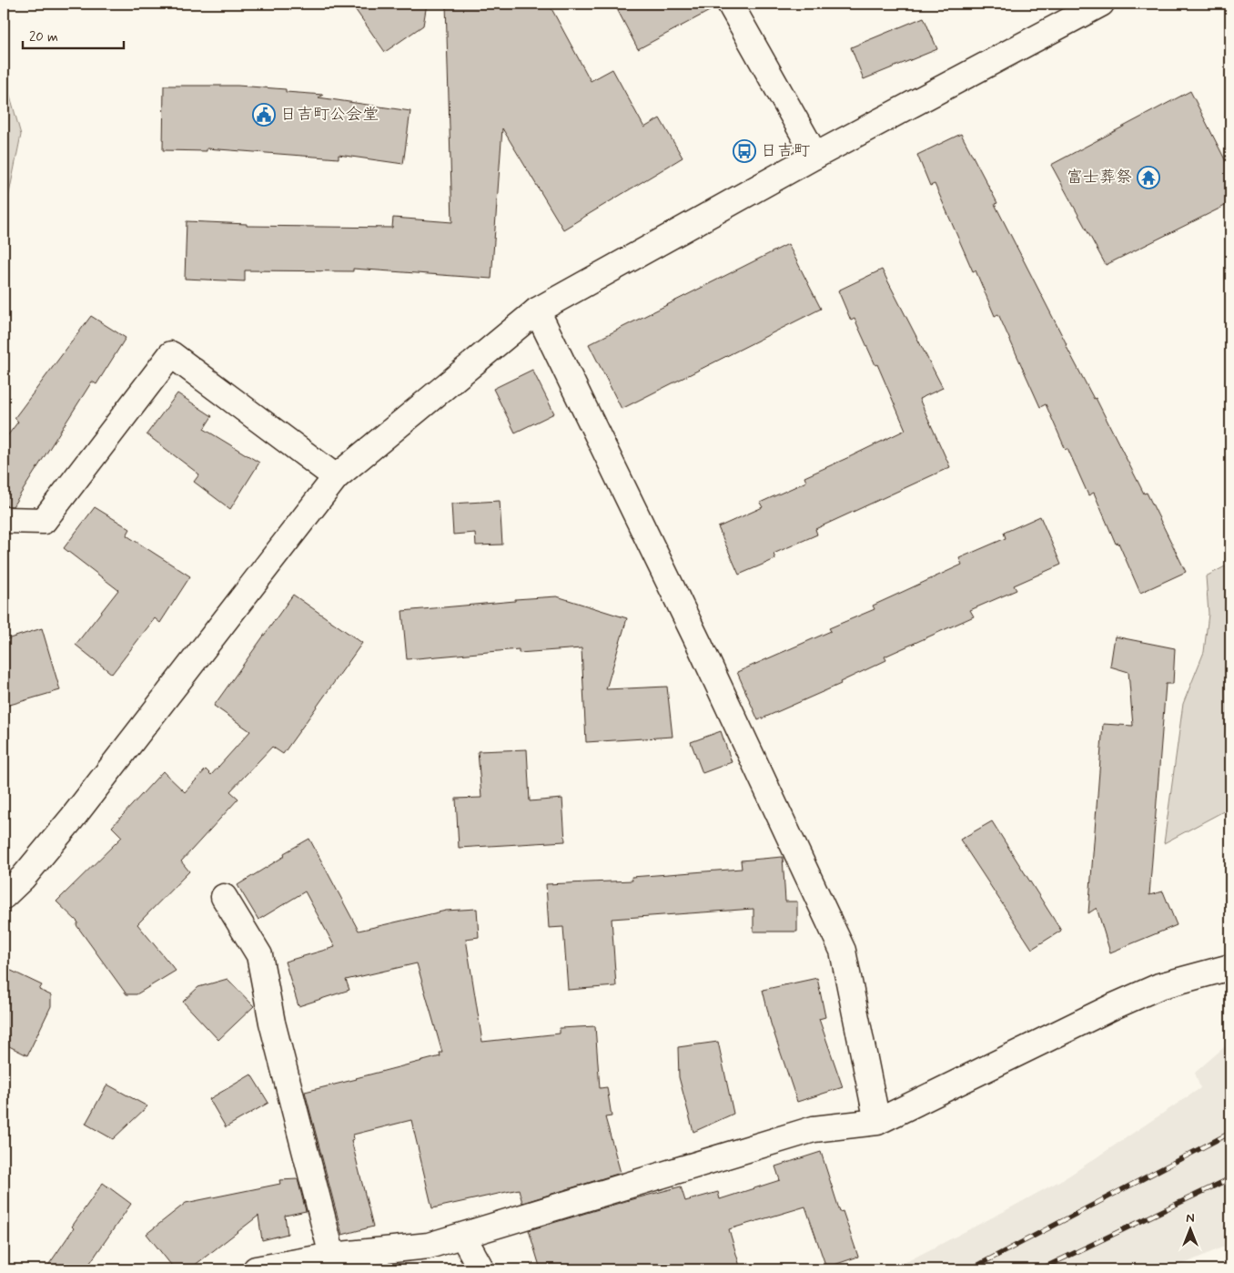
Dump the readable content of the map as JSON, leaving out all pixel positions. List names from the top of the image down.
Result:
{
  "places": {
    "public building": ["日吉町公会堂"],
    "bus stop": ["日吉町"],
    "temple": ["富士葬祭"]
  },
  "scale_bar": "20 m",
  "north": "top"
}
